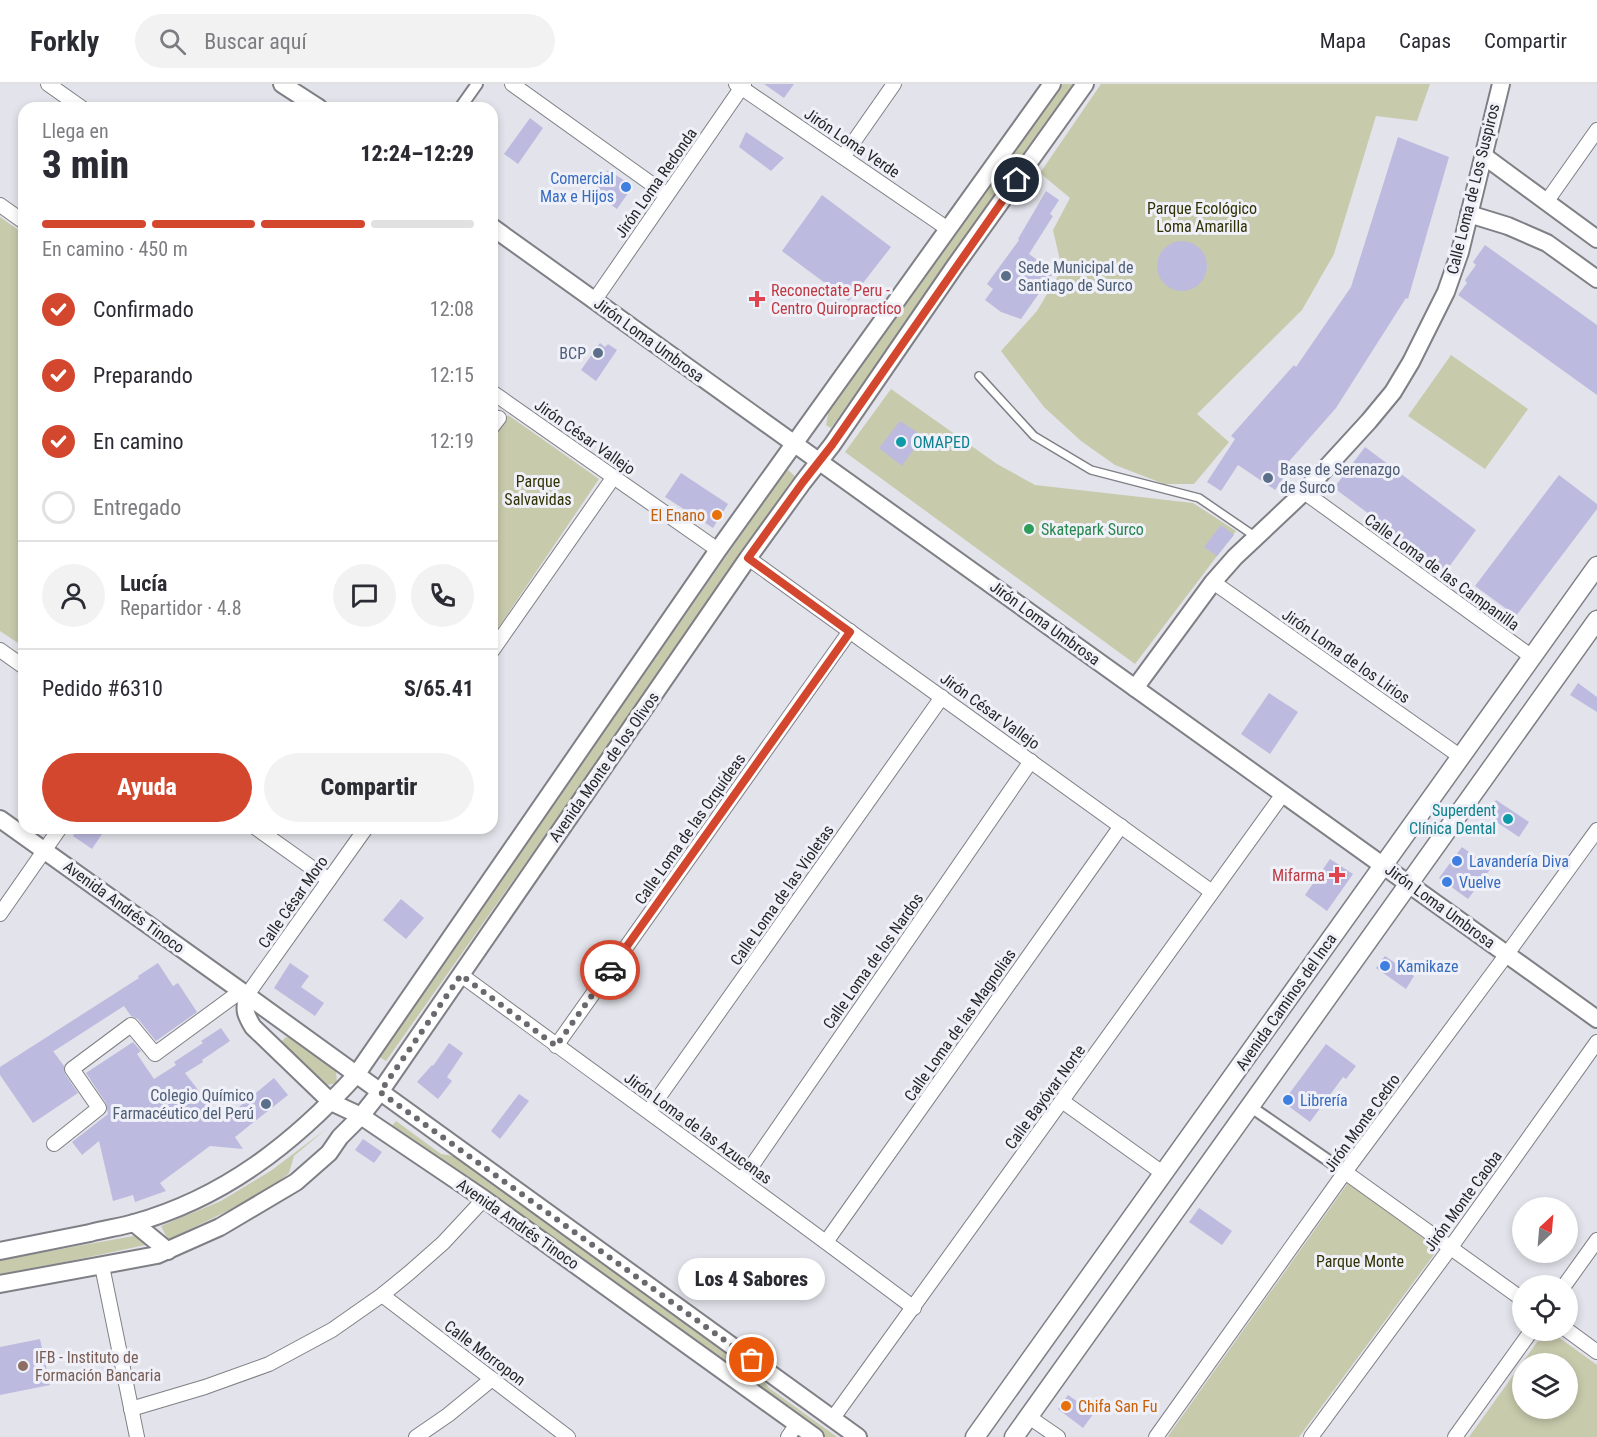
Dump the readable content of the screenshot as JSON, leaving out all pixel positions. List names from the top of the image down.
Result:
{
  "streets": {
    "main road": ["Avenida Caminos del Inca"],
    "street": [
      "Jirón Loma Verde",
      "Jirón Loma Redonda",
      "Calle Loma de Los Suspiros",
      "Jirón Loma Umbrosa",
      "Jirón César Vallejo",
      "Calle Loma de las Campanilla",
      "Jirón Loma de los Lirios",
      "Avenida Monte de los Olivos",
      "Calle Loma de las Orquídeas",
      "Calle Loma de las Violetas",
      "Calle César Moro",
      "Avenida Andrés Tinoco",
      "Calle Loma de los Nardos",
      "Calle Loma de las Magnolias",
      "Calle Bayóvar Norte",
      "Jirón Monte Cedro",
      "Jirón Loma de las Azucenas",
      "Jirón Monte Caoba",
      "Calle Morropon"
    ]
  },
  "crossings": [
    ["Jirón Loma Verde", "Jirón Loma Redonda"],
    ["Jirón Loma Verde", "Avenida Monte de los Olivos"],
    ["Jirón Loma Redonda", "Jirón Loma Umbrosa"],
    ["Calle Loma de Los Suspiros", "Jirón Loma Umbrosa"],
    ["Calle Loma de Los Suspiros", "Calle Loma de las Campanilla"],
    ["Calle Loma de Los Suspiros", "Jirón Loma de los Lirios"],
    ["Jirón Loma Umbrosa", "Avenida Monte de los Olivos"],
    ["Jirón Loma Umbrosa", "Avenida Caminos del Inca"],
    ["Jirón Loma Umbrosa", "Calle Bayóvar Norte"],
    ["Jirón Loma Umbrosa", "Jirón Monte Cedro"],
    ["Jirón César Vallejo", "Avenida Monte de los Olivos"],
    ["Jirón César Vallejo", "Calle Loma de las Orquídeas"],
    ["Jirón César Vallejo", "Calle Loma de las Violetas"],
    ["Jirón César Vallejo", "Calle Loma de los Nardos"],
    ["Jirón César Vallejo", "Calle Loma de las Magnolias"],
    ["Jirón César Vallejo", "Calle Bayóvar Norte"],
    ["Calle Loma de las Campanilla", "Avenida Caminos del Inca"],
    ["Jirón Loma de los Lirios", "Avenida Caminos del Inca"],
    ["Avenida Monte de los Olivos", "Avenida Andrés Tinoco"],
    ["Avenida Monte de los Olivos", "Jirón Loma de las Azucenas"],
    ["Calle Loma de las Orquídeas", "Jirón Loma de las Azucenas"],
    ["Calle Loma de las Violetas", "Jirón Loma de las Azucenas"],
    ["Calle César Moro", "Avenida Andrés Tinoco"],
    ["Avenida Andrés Tinoco", "Calle Bayóvar Norte"],
    ["Calle Loma de los Nardos", "Jirón Loma de las Azucenas"],
    ["Calle Loma de las Magnolias", "Jirón Loma de las Azucenas"],
    ["Calle Bayóvar Norte", "Jirón Loma de las Azucenas"]
  ],
  "parks": ["Parque Ecológico Loma Amarilla", "Parque Salvavidas", "Parque Monte"],
  "places": {
    "other": [
      "Comercial Max e Hijos",
      "Sede Municipal de Santiago de Surco",
      "BCP",
      "OMAPED",
      "Base de Serenazgo de Surco",
      "El Enano",
      "Skatepark Surco",
      "Superdent Clínica Dental",
      "Lavandería Diva",
      "Vuelve",
      "Kamikaze",
      "Librería",
      "Colegio Químico Farmacéutico del Perú",
      "Los 4 Sabores",
      "IFB - Instituto de Formación Bancaria",
      "Chifa San Fu"
    ],
    "health": ["Reconectate Peru - Centro Quiropractico", "Mifarma"]
  },
  "north": "top right",
  "page": {
    "header": "Forkly",
    "search": "Buscar aquí",
    "nav": ["Mapa", "Capas", "Compartir"],
    "heading": ["3 min", "Llega en", "12:24–12:29"],
    "panel": [
      "Lucía",
      "Repartidor · 4.8",
      "Pedido #6310",
      "S/65.41"
    ],
    "bar": "En camino · 450 m",
    "list": [
      ["Confirmado", "12:08"],
      ["Preparando", "12:15"],
      ["En camino", "12:19"],
      "Entregado"
    ],
    "buttons": ["Ayuda", "Compartir"],
    "bubble": "Los 4 Sabores"
  }
}
